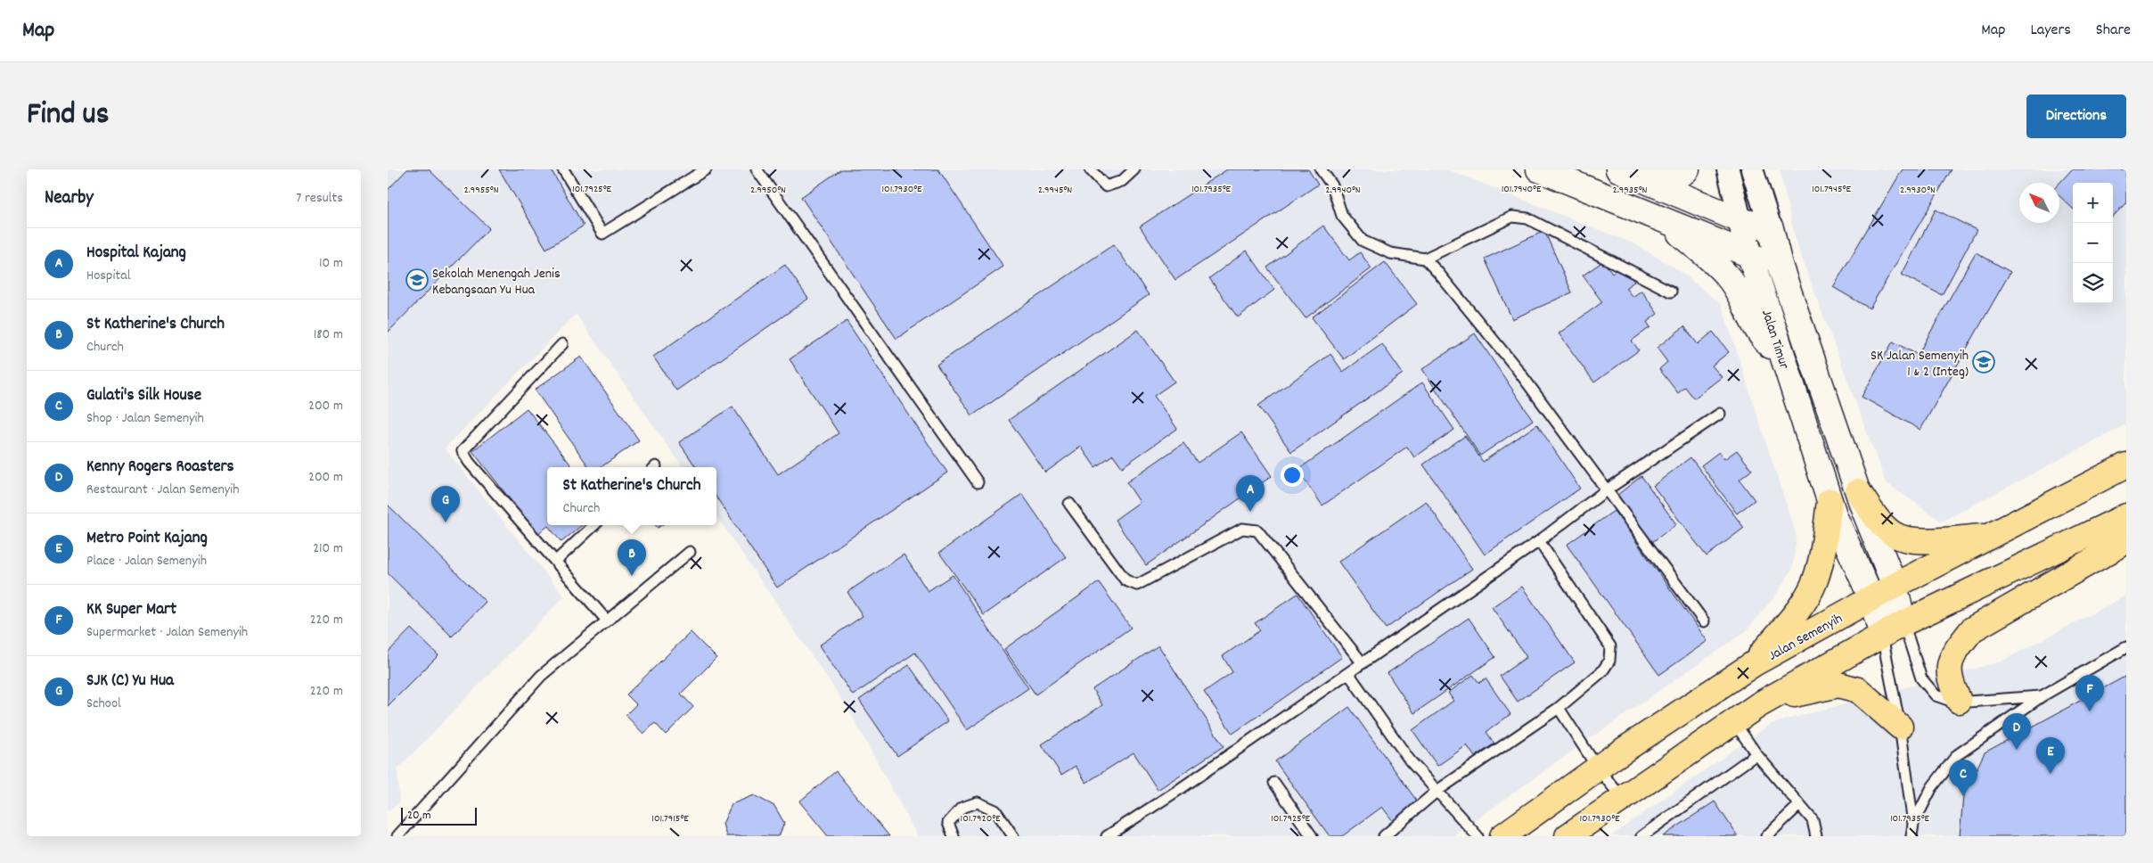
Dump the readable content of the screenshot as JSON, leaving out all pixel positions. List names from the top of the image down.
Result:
{
  "streets": {
    "main road": ["Jalan Timur", "Jalan Semenyih"]
  },
  "crossings": [
    ["Jalan Timur", "Jalan Semenyih"]
  ],
  "places": {
    "school or university": ["Sekolah Menengah Jenis Kebangsaan Yu Hua", "SK Jalan Semenyih 1 & 2 (Integ)"]
  },
  "scale_bar": "20 m",
  "north": "top left",
  "page": {
    "header": "Map",
    "nav": ["Map", "Layers", "Share"],
    "title": "Find us",
    "buttons": "Directions",
    "heading": ["Nearby", "7 results"],
    "map_buttons": ["+", "−"],
    "list": [
      {
        "mark": "A",
        "name": "Hospital Kajang",
        "note": "Hospital",
        "value": "10 m"
      },
      {
        "mark": "B",
        "name": "St Katherine's Church",
        "note": "Church",
        "value": "180 m"
      },
      {
        "mark": "C",
        "name": "Gulati's Silk House",
        "note": "Shop · Jalan Semenyih",
        "value": "200 m"
      },
      {
        "mark": "D",
        "name": "Kenny Rogers Roasters",
        "note": "Restaurant · Jalan Semenyih",
        "value": "200 m"
      },
      {
        "mark": "E",
        "name": "Metro Point Kajang",
        "note": "Place · Jalan Semenyih",
        "value": "210 m"
      },
      {
        "mark": "F",
        "name": "KK Super Mart",
        "note": "Supermarket · Jalan Semenyih",
        "value": "220 m"
      },
      {
        "mark": "G",
        "name": "SJK (C) Yu Hua",
        "note": "School",
        "value": "220 m"
      }
    ],
    "popup": ["St Katherine's Church", "Church"],
    "pins": [
      "A",
      "G",
      "B",
      "F",
      "D",
      "E",
      "C"
    ],
    "scale": "20 m"
  },
  "coordinates": [
    "101.7925°E",
    "101.7930°E",
    "101.7935°E",
    "101.7940°E",
    "101.7945°E",
    "2.9955°N",
    "2.9950°N",
    "2.9945°N",
    "2.9940°N",
    "2.9935°N",
    "2.9930°N",
    "101.7915°E",
    "101.7920°E"
  ]
}
